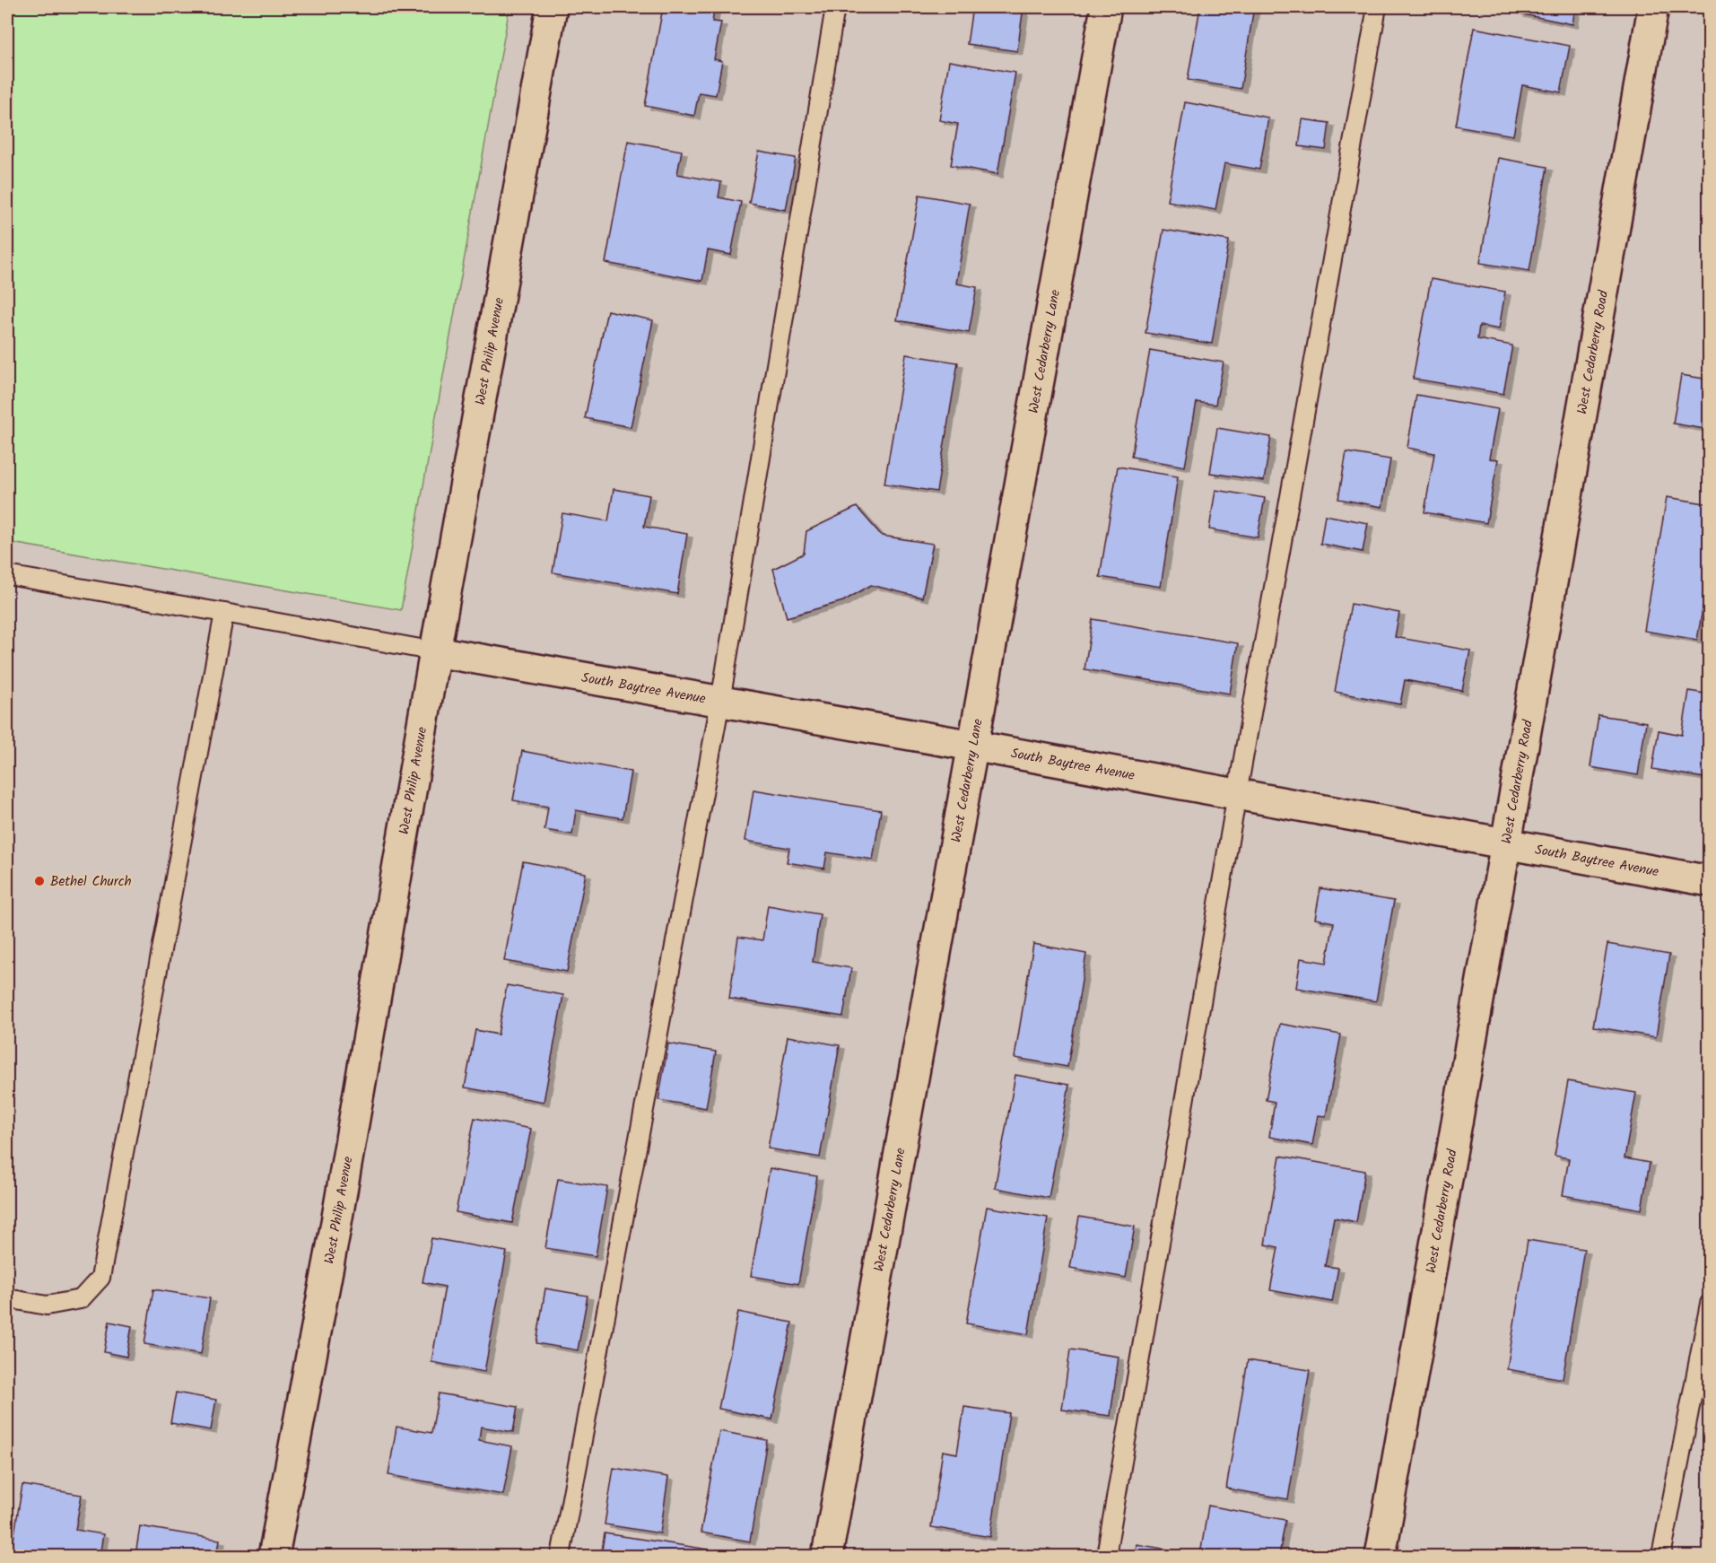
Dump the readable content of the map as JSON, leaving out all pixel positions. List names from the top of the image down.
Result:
{
  "streets": {
    "street": [
      "West Cedarberry Road",
      "West Philip Avenue",
      "West Cedarberry Lane",
      "South Baytree Avenue"
    ]
  },
  "crossings": [
    ["West Cedarberry Road", "South Baytree Avenue"],
    ["West Philip Avenue", "South Baytree Avenue"],
    ["West Cedarberry Lane", "South Baytree Avenue"]
  ],
  "places": ["Bethel Church"]
}
